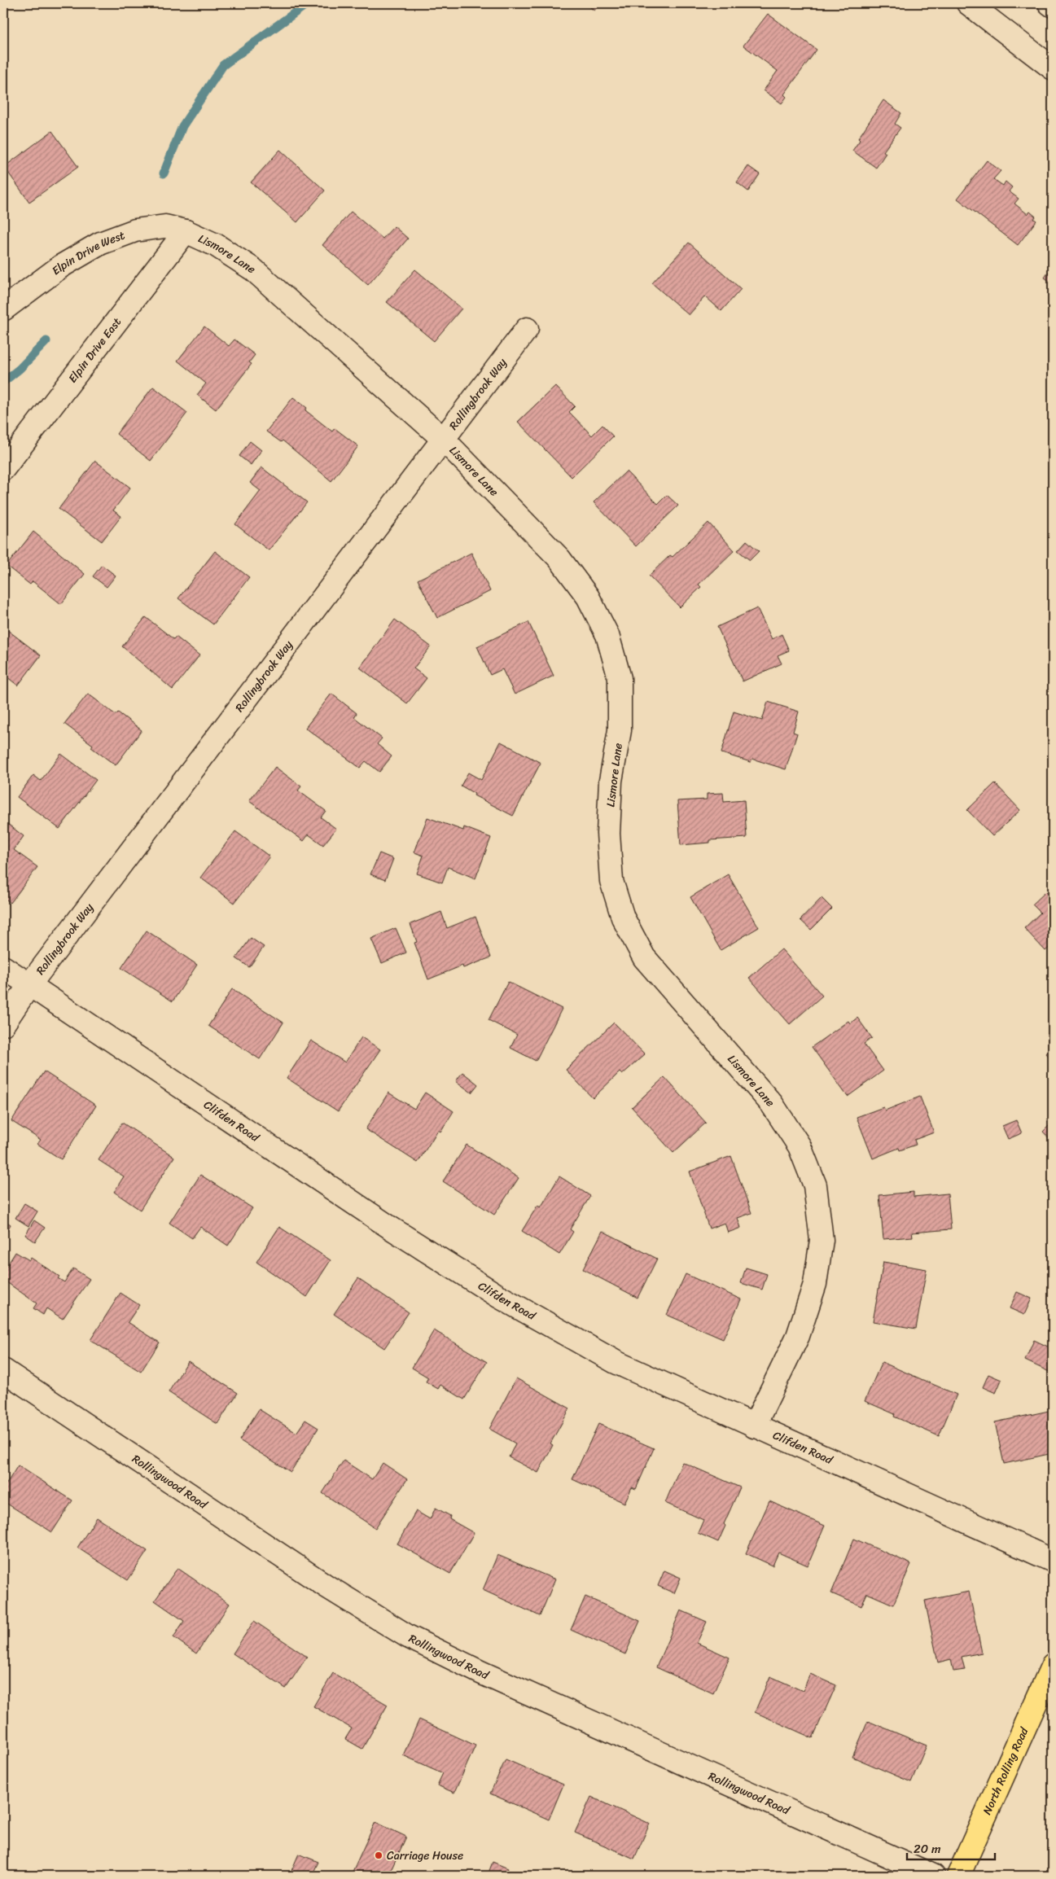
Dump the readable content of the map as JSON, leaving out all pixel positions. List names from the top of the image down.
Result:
{
  "streets": {
    "main road": ["North Rolling Road"],
    "street": [
      "Elpin Drive West",
      "Lismore Lane",
      "Elpin Drive East",
      "Rollingbrook Way",
      "Clifden Road",
      "Rollingwood Road"
    ]
  },
  "crossings": [
    ["Elpin Drive West", "Lismore Lane"],
    ["Elpin Drive West", "Elpin Drive East"],
    ["Lismore Lane", "Elpin Drive East"],
    ["Lismore Lane", "Rollingbrook Way"],
    ["Lismore Lane", "Clifden Road"],
    ["Rollingbrook Way", "Clifden Road"]
  ],
  "places": ["Carriage House"],
  "scale_bar": "20 m"
}
